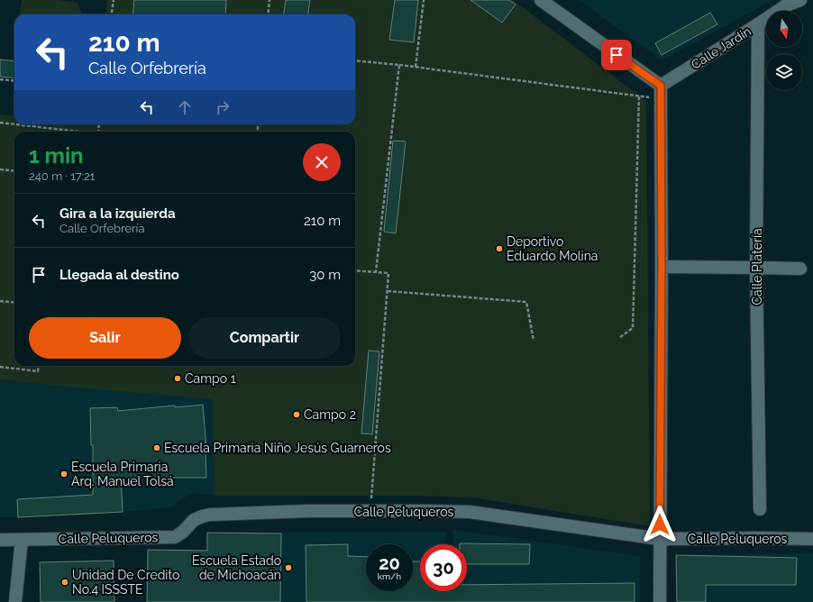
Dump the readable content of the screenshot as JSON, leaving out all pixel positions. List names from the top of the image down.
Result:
{
  "streets": {
    "street": ["Calle Jardin", "Calle Platería", "Calle Peluqueros"]
  },
  "crossings": [
    ["Calle Jardin", "Calle Platería"]
  ],
  "places": [
    "Deportivo Eduardo Molina",
    "Campo 1",
    "Campo 2",
    "Escuela Primaria Niño Jesús Guarneros",
    "Escuela Primaria Arq. Manuel Tolsá",
    "Escuela Estado de Michoacán",
    "Unidad De Credito No.4 ISSSTE"
  ],
  "north": "bottom",
  "page": {
    "turn": ["210 m", "Calle Orfebrería"],
    "heading": ["1 min", "240 m · 17:21"],
    "list": [
      {
        "name": "Gira a la izquierda",
        "note": "Calle Orfebrería",
        "value": "210 m"
      },
      {
        "name": "Llegada al destino",
        "value": "30 m"
      }
    ],
    "buttons": ["Salir", "Compartir"],
    "speed": "20 km/h",
    "limit": "30"
  }
}
